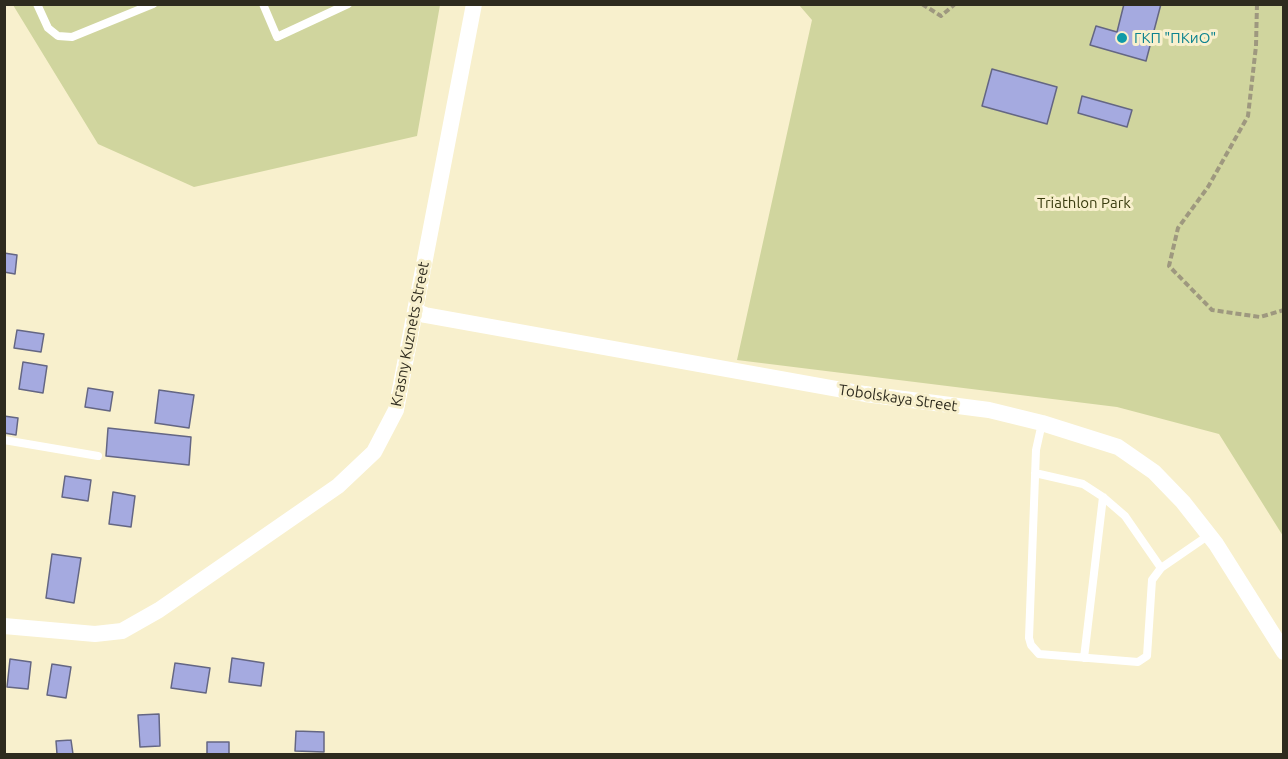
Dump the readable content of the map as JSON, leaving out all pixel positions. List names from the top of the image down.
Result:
{
  "streets": {
    "street": ["Krasny Kuznets Street", "Tobolskaya Street"]
  },
  "crossings": [
    ["Krasny Kuznets Street", "Tobolskaya Street"]
  ],
  "parks": ["Triathlon Park"],
  "places": ["ГКП \"ПКиО\""]
}
